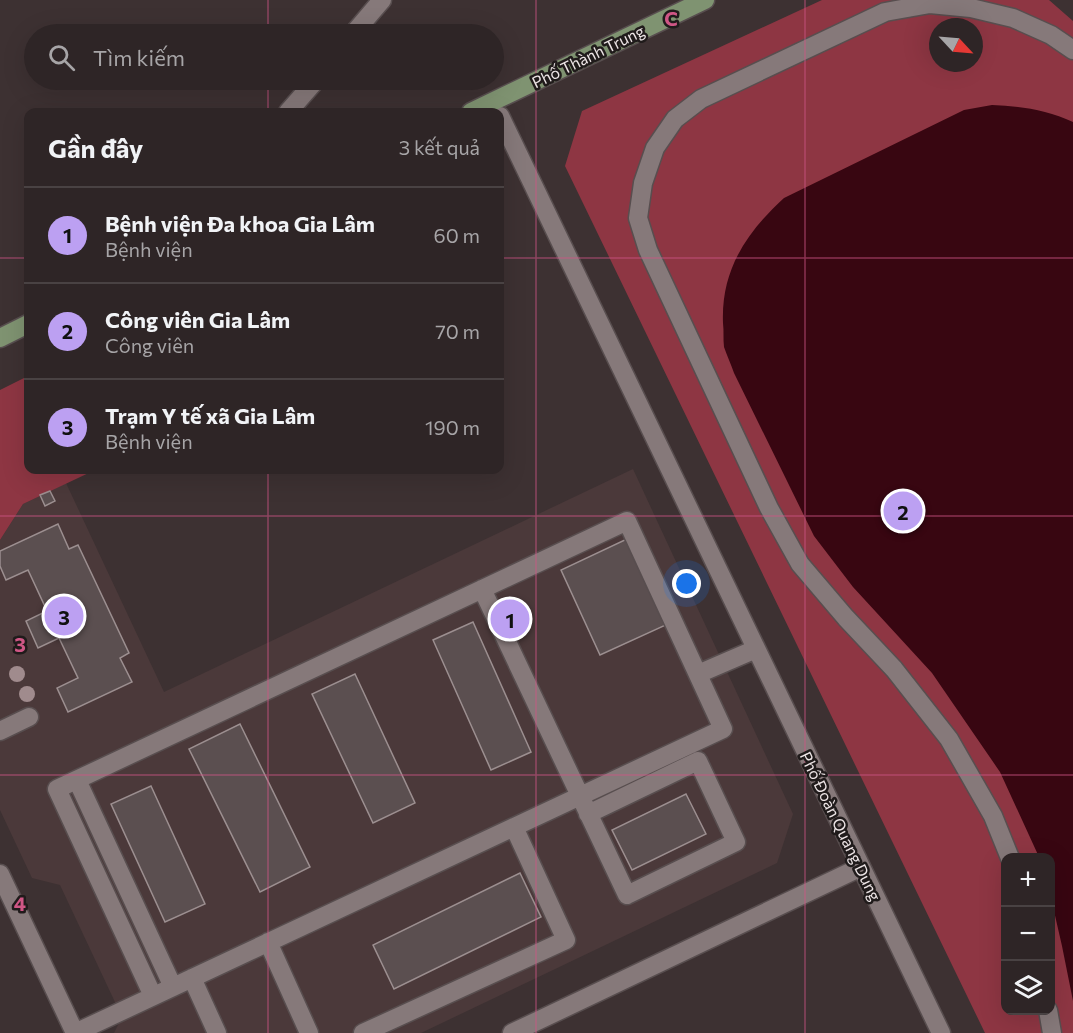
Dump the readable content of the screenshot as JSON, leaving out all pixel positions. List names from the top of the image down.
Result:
{
  "streets": {
    "main road": ["Phố Thành Trung"],
    "street": ["Phố Đoàn Quang Dung"]
  },
  "north": "bottom right",
  "page": {
    "search": "Tìm kiếm",
    "heading": ["Gần đây", "3 kết quả"],
    "list": [
      {
        "mark": "1",
        "name": "Bệnh viện Đa khoa Gia Lâm",
        "note": "Bệnh viện",
        "value": "60 m"
      },
      {
        "mark": "2",
        "name": "Công viên Gia Lâm",
        "note": "Công viên",
        "value": "70 m"
      },
      {
        "mark": "3",
        "name": "Trạm Y tế xã Gia Lâm",
        "note": "Bệnh viện",
        "value": "190 m"
      }
    ],
    "pins": ["2", "3", "1"],
    "map_buttons": ["+", "−"]
  },
  "grid": {
    "columns": ["C"],
    "rows": ["3", "4"]
  }
}
